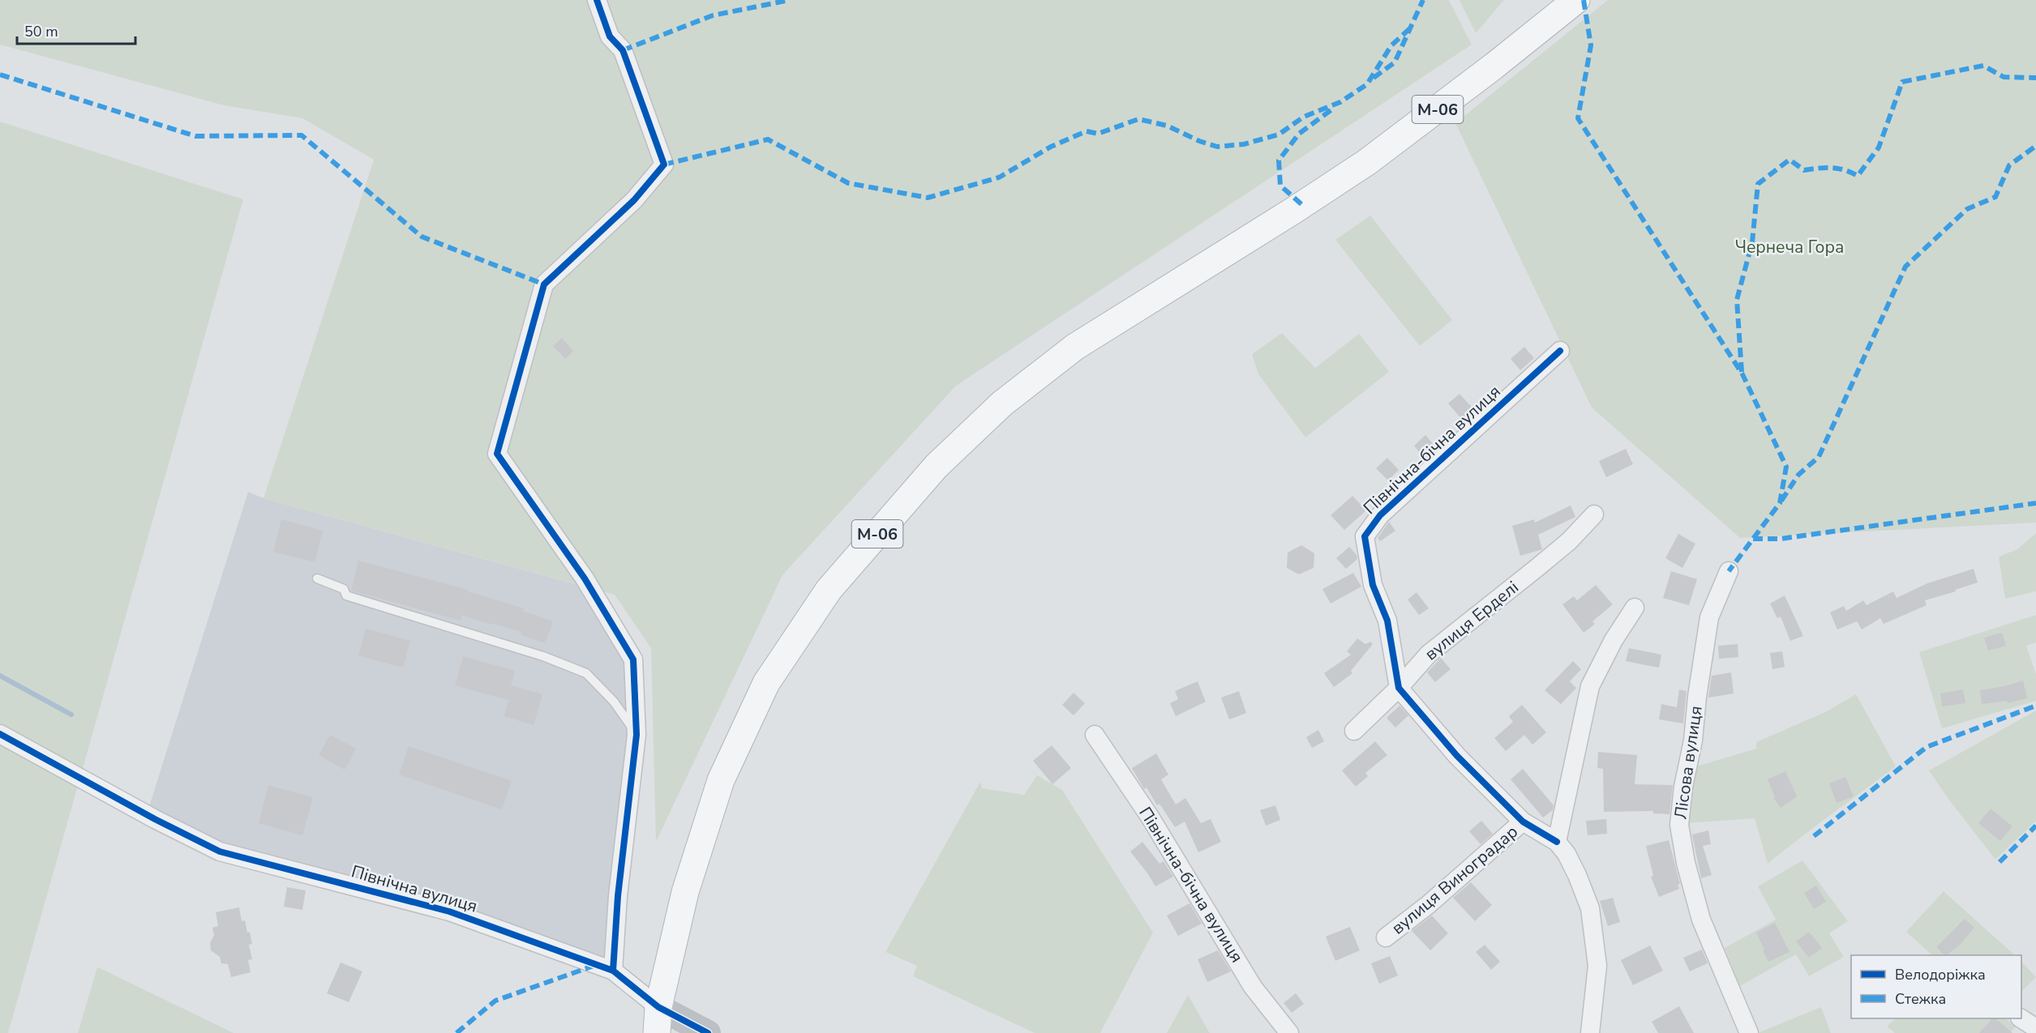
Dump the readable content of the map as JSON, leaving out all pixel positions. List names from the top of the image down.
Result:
{
  "streets": {
    "highway": ["М-06"],
    "street": [
      "Північна-бічна вулиця",
      "вулиця Ерделі",
      "Лісова вулиця",
      "вулиця Виноградар",
      "Північна вулиця"
    ]
  },
  "crossings": [
    ["М-06", "Північна вулиця"],
    ["Північна-бічна вулиця", "вулиця Ерделі"]
  ],
  "parks": ["Чернеча Гора"],
  "legend": ["Велодоріжка", "Стежка"],
  "scale_bar": "50 m"
}
